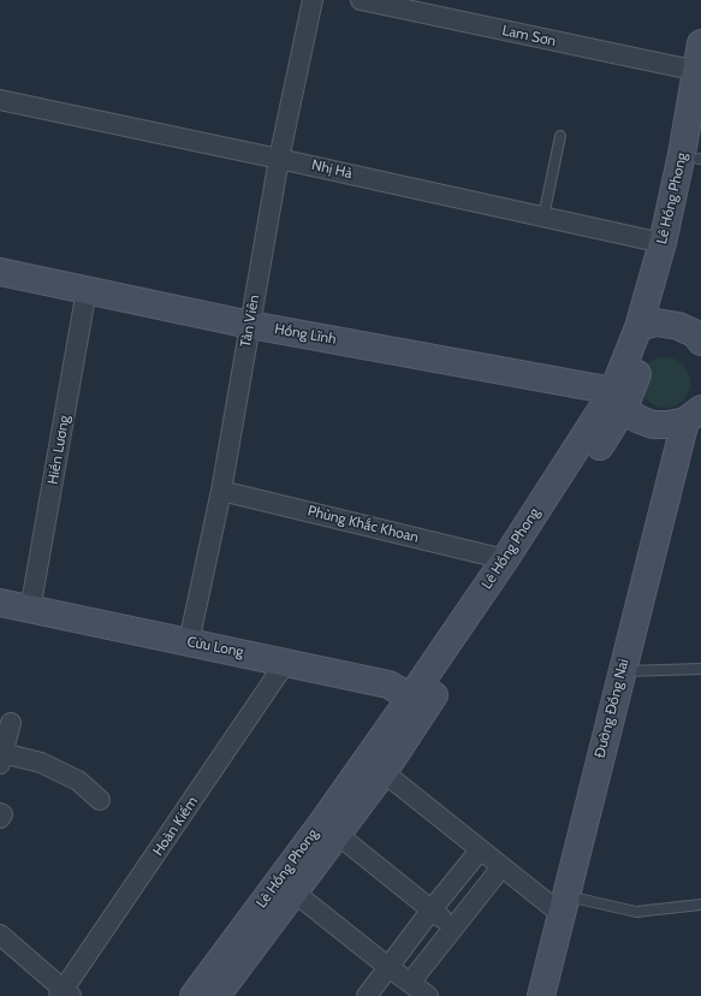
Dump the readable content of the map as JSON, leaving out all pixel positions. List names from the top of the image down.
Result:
{
  "streets": {
    "main road": [
      "Lê Hồng Phong",
      "Hồng Lĩnh",
      "Cửu Long",
      "Đường Đồng Nai"
    ],
    "street": [
      "Lam Sơn",
      "Nhị Hà",
      "Tản Viên",
      "Hiền Lương",
      "Phùng Khắc Khoan",
      "Hoàn Kiếm"
    ]
  },
  "crossings": [
    ["Lam Sơn", "Lê Hồng Phong"],
    ["Nhị Hà", "Lê Hồng Phong"],
    ["Nhị Hà", "Tản Viên"],
    ["Lê Hồng Phong", "Hồng Lĩnh"],
    ["Lê Hồng Phong", "Phùng Khắc Khoan"],
    ["Lê Hồng Phong", "Cửu Long"],
    ["Tản Viên", "Hồng Lĩnh"],
    ["Tản Viên", "Phùng Khắc Khoan"],
    ["Tản Viên", "Cửu Long"],
    ["Hồng Lĩnh", "Hiền Lương"],
    ["Hiền Lương", "Cửu Long"],
    ["Cửu Long", "Hoàn Kiếm"]
  ]
}
